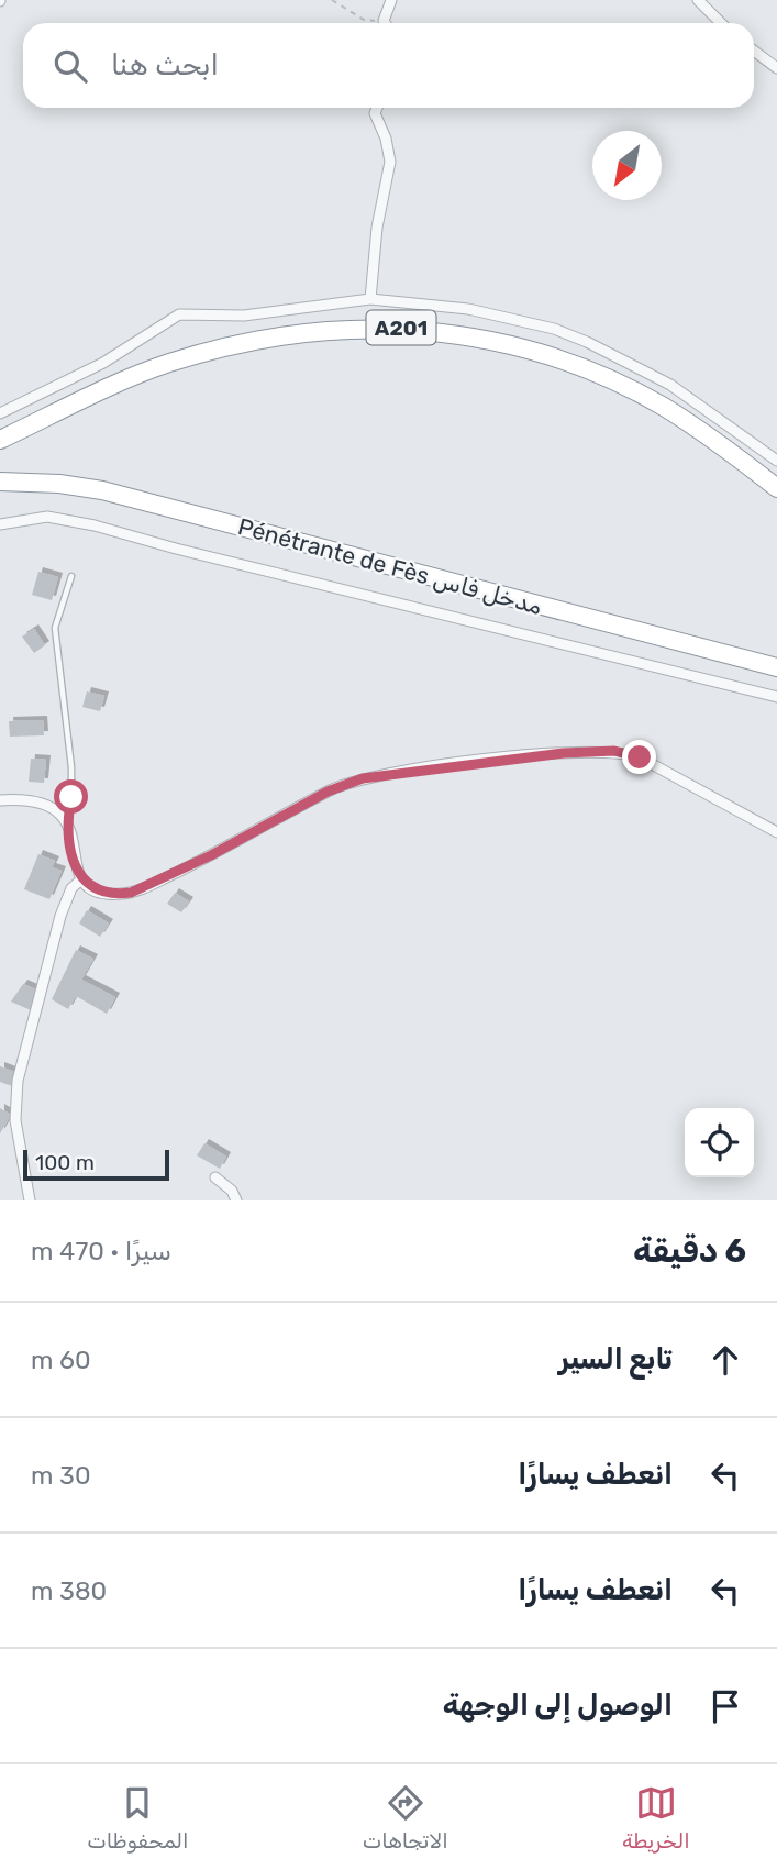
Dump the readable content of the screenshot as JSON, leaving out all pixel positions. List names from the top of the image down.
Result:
{
  "streets": {
    "highway": ["A201", "Pénétrante de Fès مدخل فاس"]
  },
  "scale_bar": "100 m",
  "north": "bottom left",
  "page": {
    "search": "ابحث هنا",
    "scale": "100 m",
    "heading": ["6 دقيقة", "سيرًا · 470 m"],
    "list": [
      ["تابع السير", "60 m"],
      ["انعطف يسارًا", "30 m"],
      ["انعطف يسارًا", "380 m"],
      "الوصول إلى الوجهة"
    ],
    "nav": ["الخريطة", "الاتجاهات", "المحفوظات"]
  }
}
